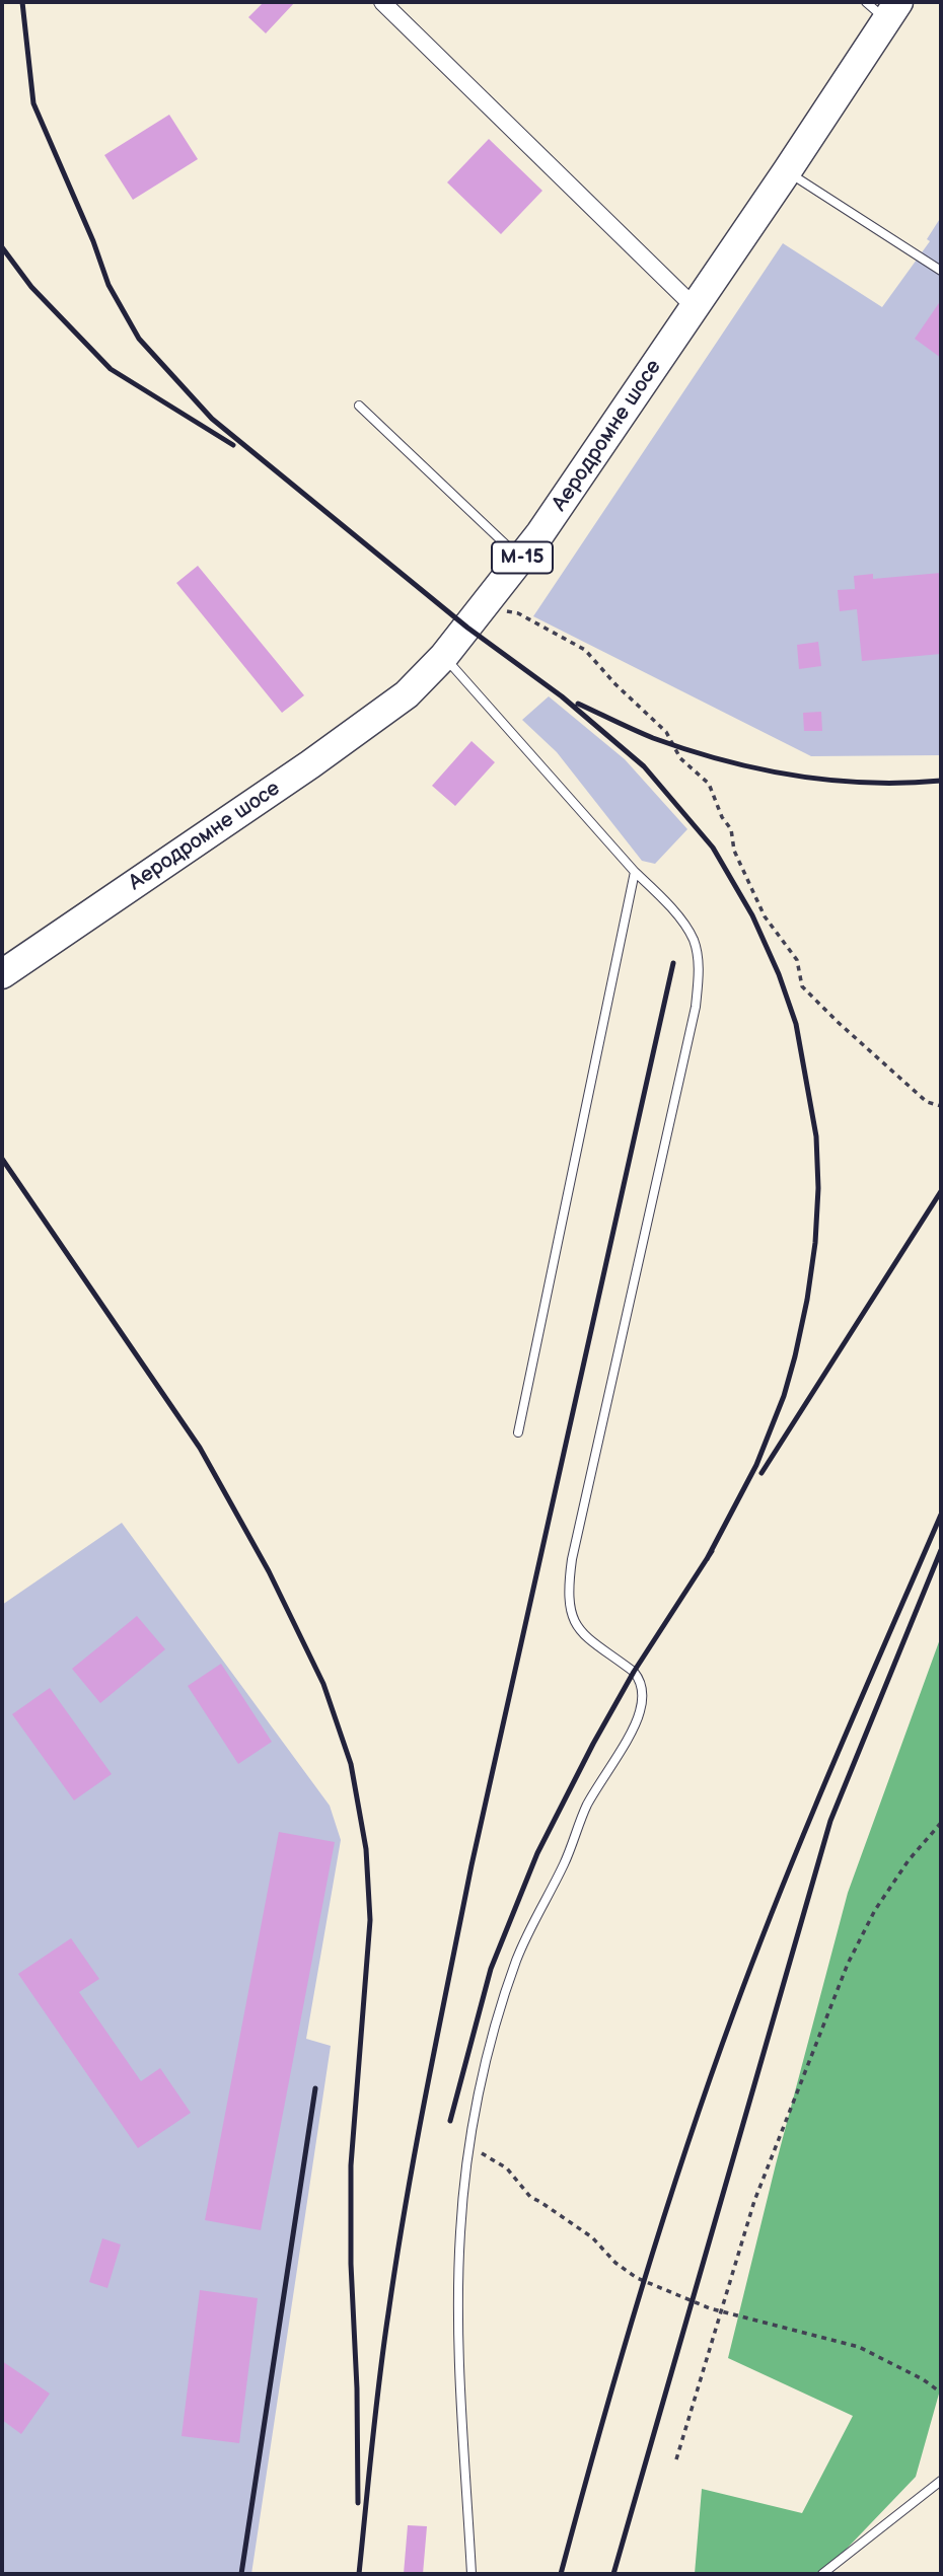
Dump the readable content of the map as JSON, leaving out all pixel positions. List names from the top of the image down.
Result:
{
  "streets": {
    "highway": ["Аеродромне шосе", "М-15"]
  }
}
